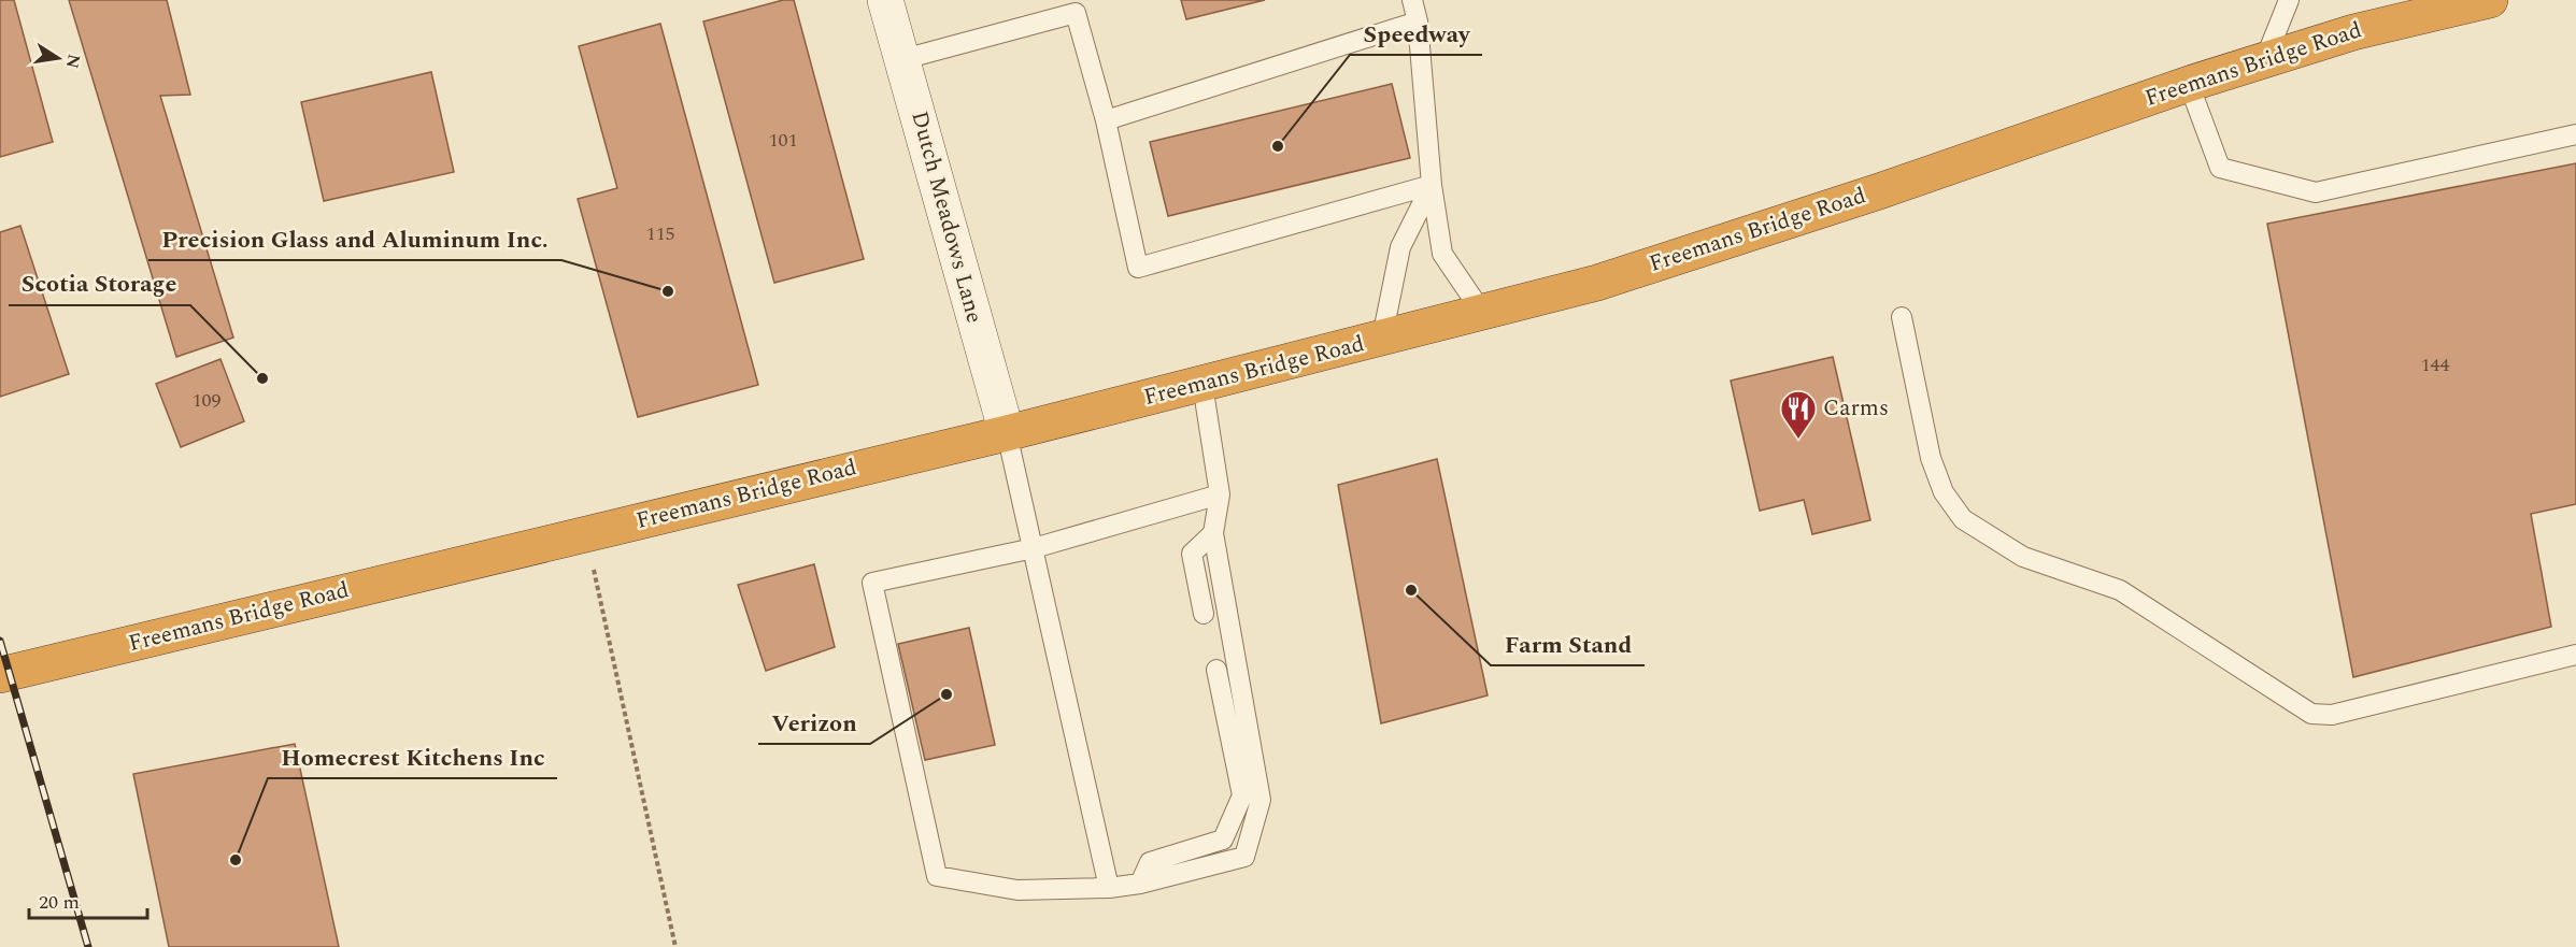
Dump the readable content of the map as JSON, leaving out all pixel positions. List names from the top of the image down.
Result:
{
  "streets": {
    "highway": ["Freemans Bridge Road"],
    "street": ["Dutch Meadows Lane"]
  },
  "crossings": [
    ["Freemans Bridge Road", "Dutch Meadows Lane"]
  ],
  "places": {
    "other": [
      "Speedway",
      "Precision Glass and Aluminum Inc.",
      "Scotia Storage",
      "Farm Stand",
      "Verizon",
      "Homecrest Kitchens Inc"
    ],
    "restaurant": ["Carms"]
  },
  "house_numbers": [
    "101",
    "115",
    "144",
    "109"
  ],
  "scale_bar": "20 m",
  "north": "right"
}
